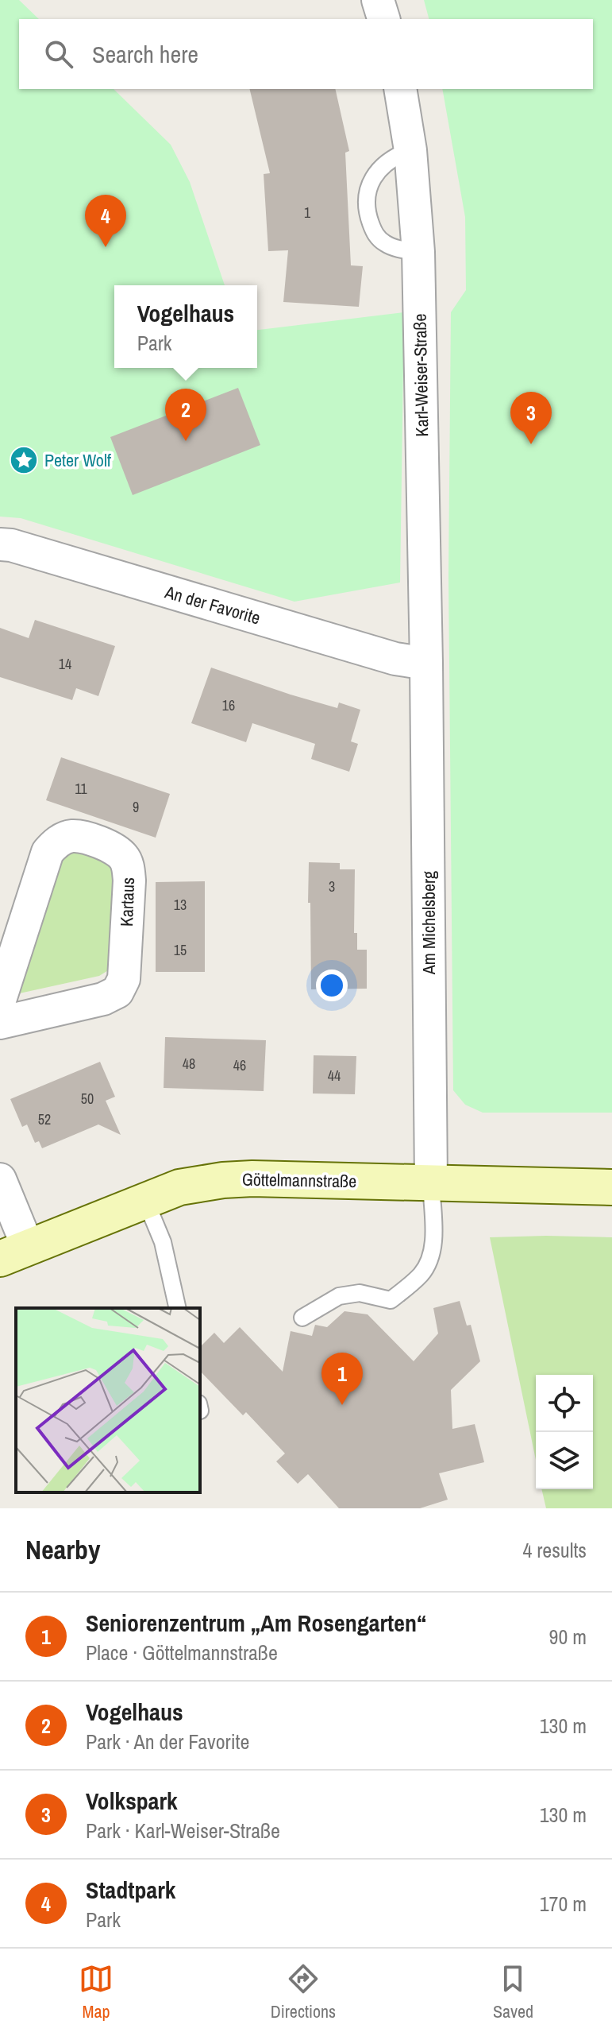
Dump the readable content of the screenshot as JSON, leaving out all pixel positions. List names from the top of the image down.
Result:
{
  "streets": {
    "street": [
      "Karl-Weiser-Straße",
      "An der Favorite",
      "Kartaus",
      "Am Michelsberg",
      "Göttelmannstraße"
    ]
  },
  "crossings": [
    ["Karl-Weiser-Straße", "An der Favorite"],
    ["Karl-Weiser-Straße", "Am Michelsberg"],
    ["An der Favorite", "Am Michelsberg"],
    ["Am Michelsberg", "Göttelmannstraße"]
  ],
  "places": {
    "place": ["Peter Wolf"]
  },
  "house_numbers": [
    "1",
    "14",
    "16",
    "11",
    "9",
    "3",
    "13",
    "15",
    "48",
    "46",
    "44",
    "50",
    "52"
  ],
  "page": {
    "search": "Search here",
    "pins": [
      "4",
      "2",
      "3",
      "1"
    ],
    "popup": ["Vogelhaus", "Park"],
    "heading": ["Nearby", "4 results"],
    "list": [
      {
        "mark": "1",
        "name": "Seniorenzentrum „Am Rosengarten“",
        "note": "Place · Göttelmannstraße",
        "value": "90 m"
      },
      {
        "mark": "2",
        "name": "Vogelhaus",
        "note": "Park · An der Favorite",
        "value": "130 m"
      },
      {
        "mark": "3",
        "name": "Volkspark",
        "note": "Park · Karl-Weiser-Straße",
        "value": "130 m"
      },
      {
        "mark": "4",
        "name": "Stadtpark",
        "note": "Park",
        "value": "170 m"
      }
    ],
    "nav": ["Map", "Directions", "Saved"]
  }
}
